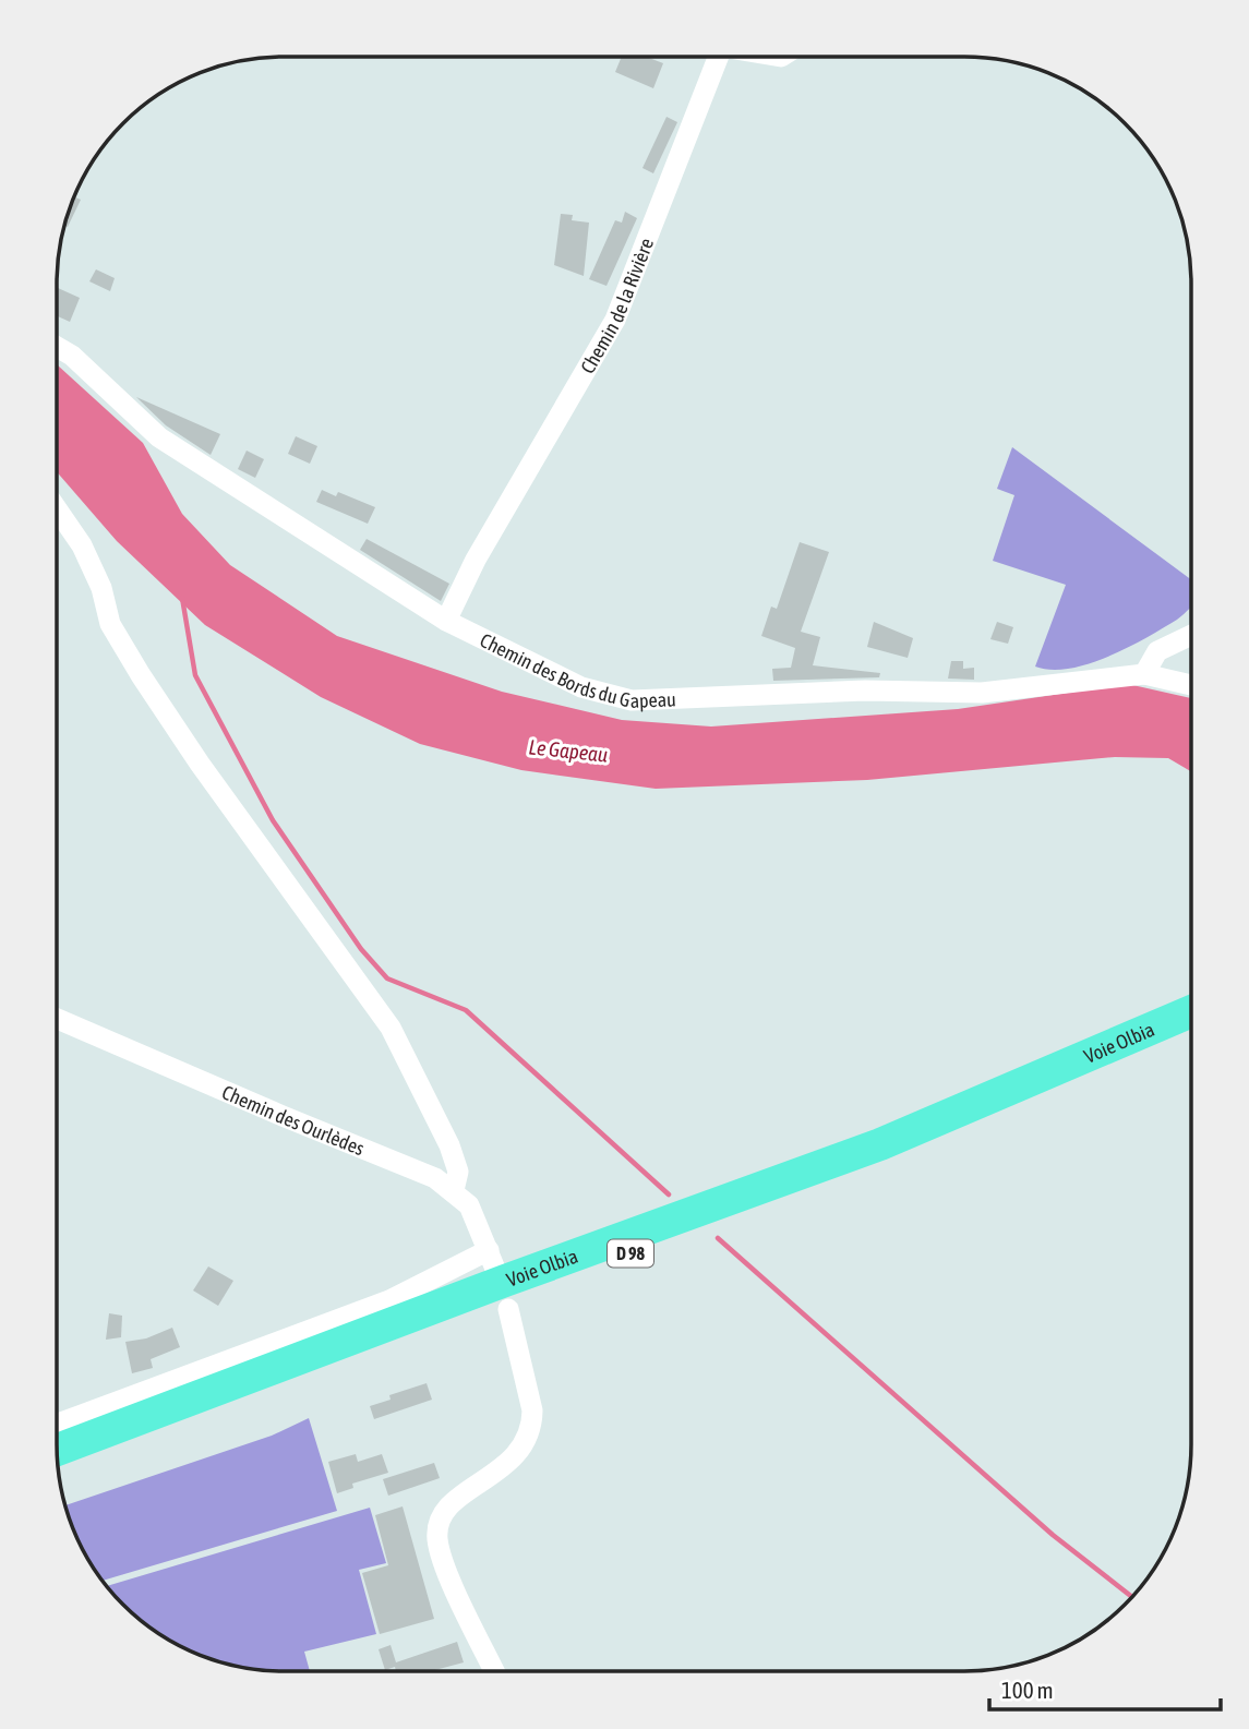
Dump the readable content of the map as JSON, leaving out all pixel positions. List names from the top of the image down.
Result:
{
  "streets": {
    "highway": ["Voie Olbia", "D 98"],
    "street": ["Chemin de la Rivière", "Chemin des Bords du Gapeau", "Chemin des Ourlèdes"]
  },
  "crossings": [
    ["Chemin de la Rivière", "Chemin des Bords du Gapeau"]
  ],
  "water": ["Le Gapeau"],
  "scale_bar": "100 m"
}
